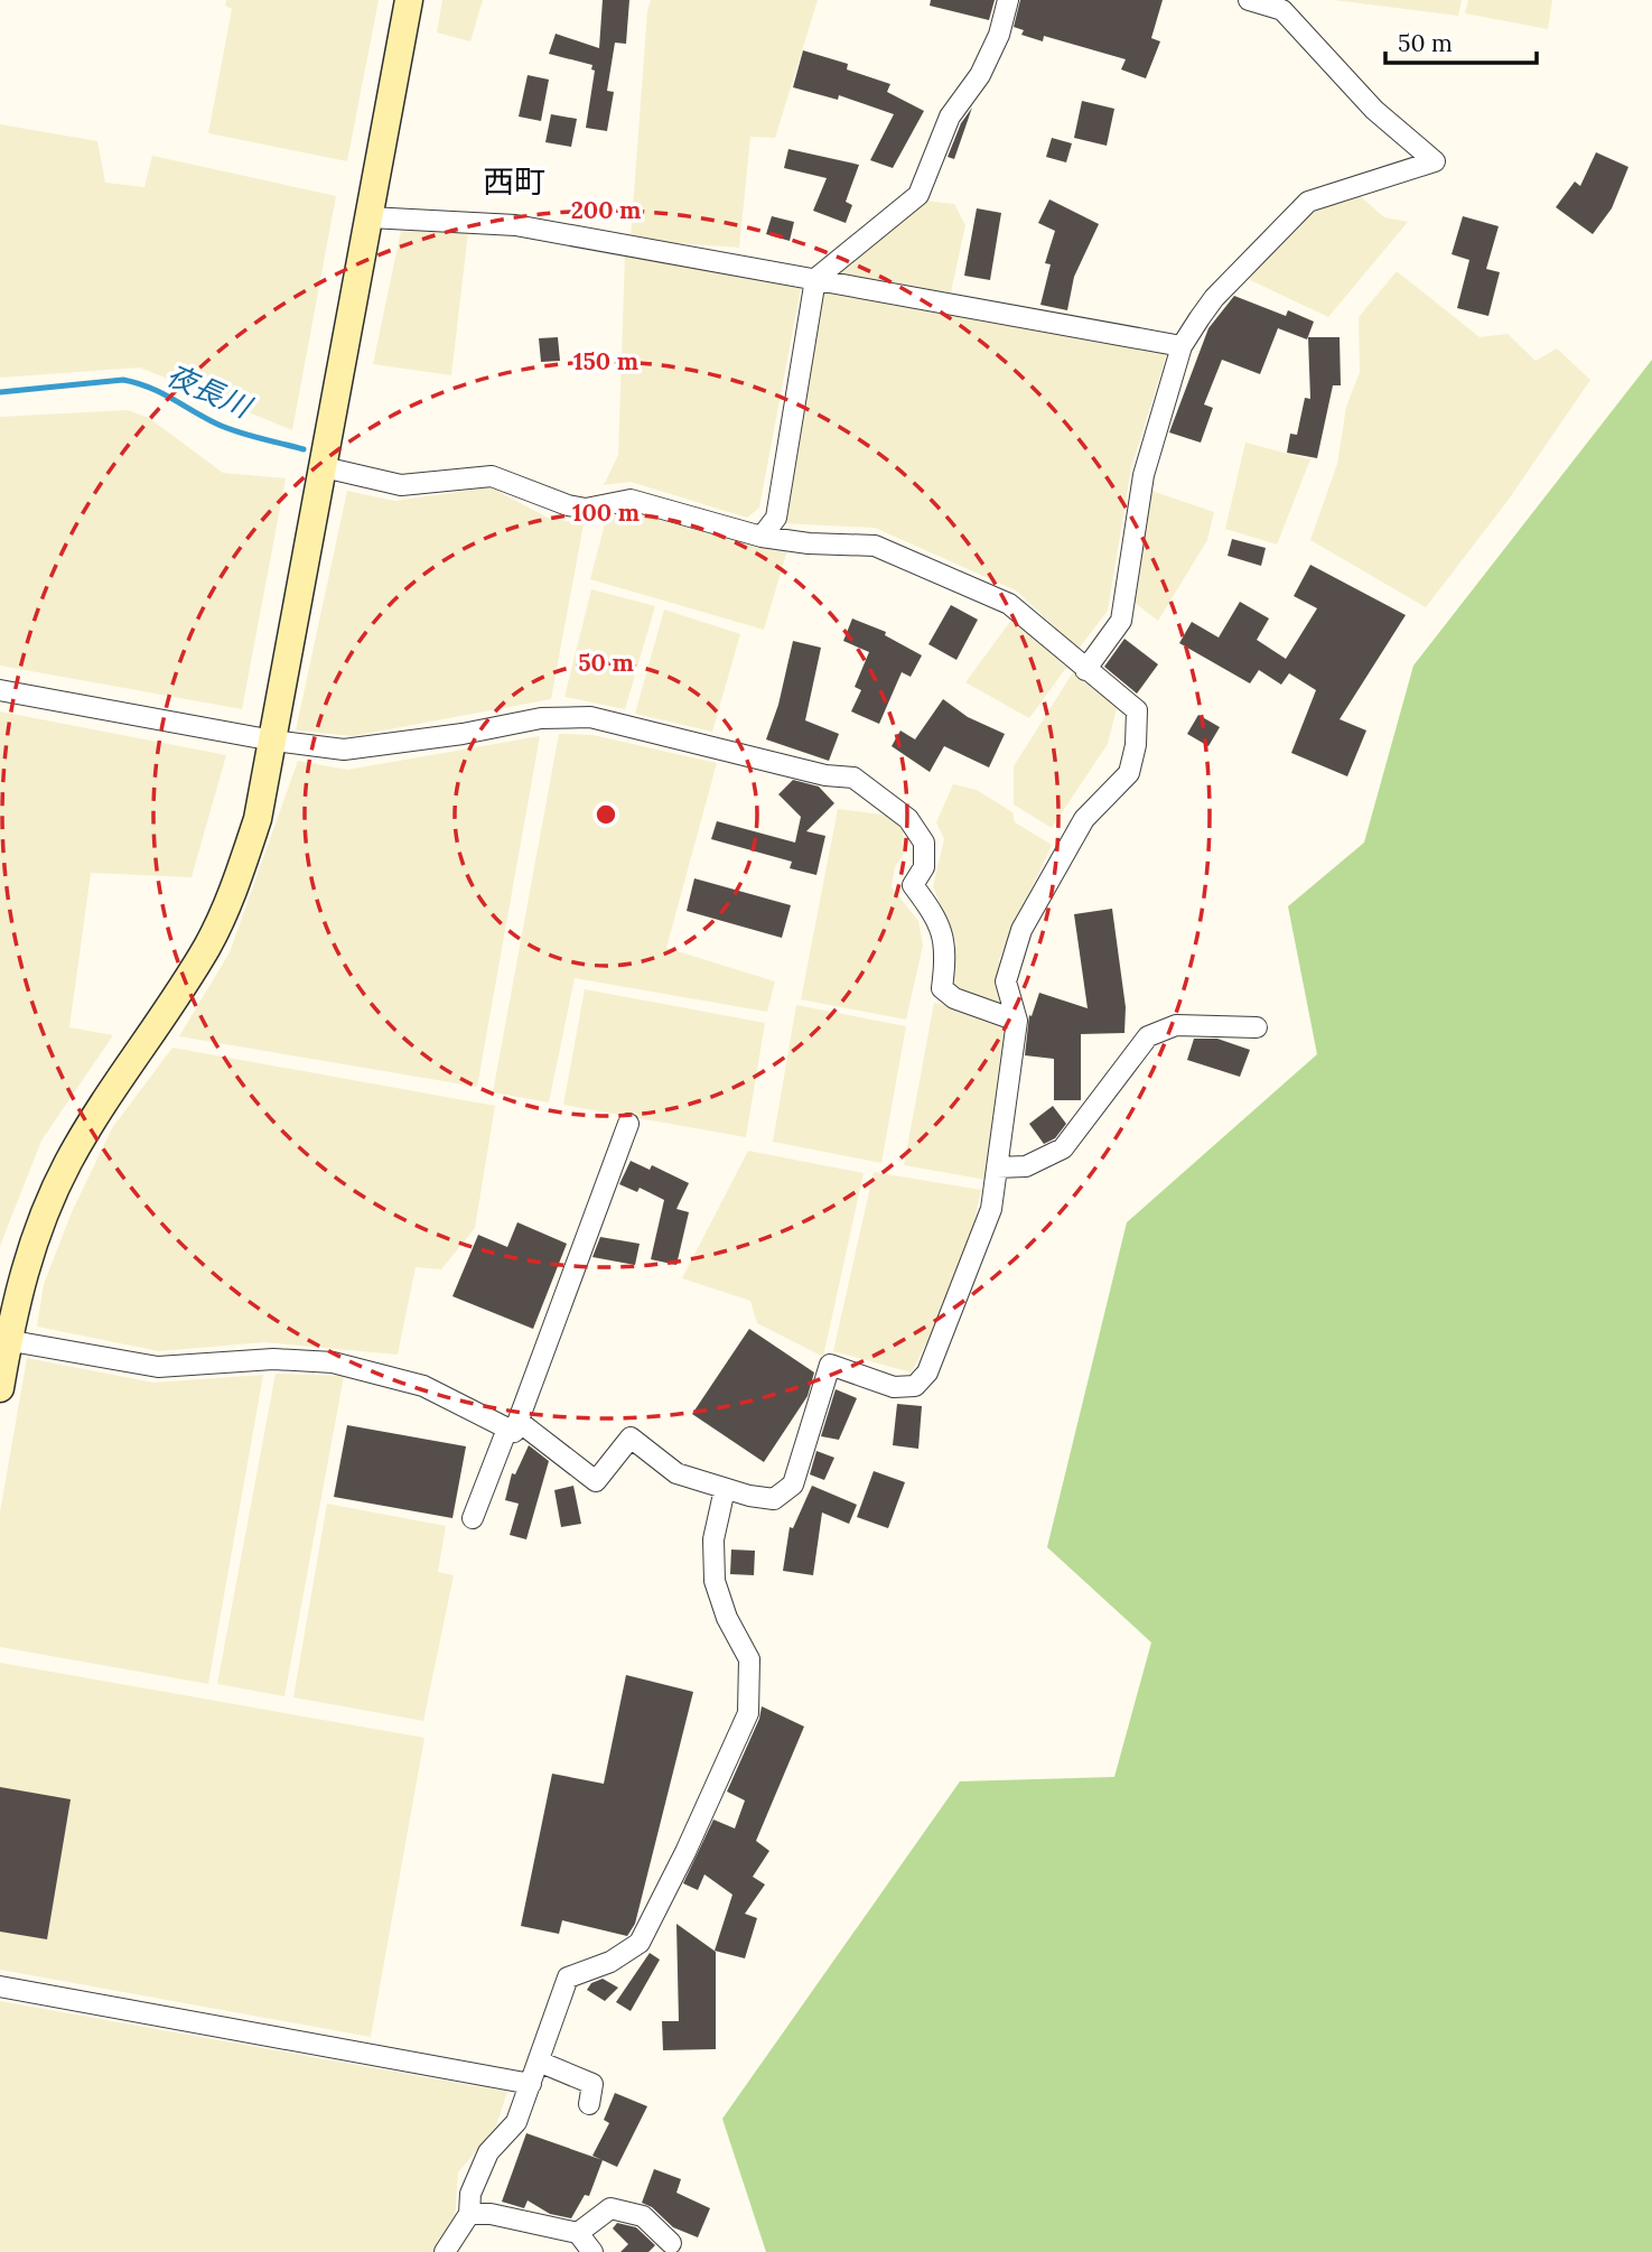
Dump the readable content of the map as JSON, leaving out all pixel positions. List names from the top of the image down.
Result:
{
  "districts": ["西町"],
  "water": ["夜長川"],
  "scale_bar": "50 m",
  "rings": [
    "200 m",
    "150 m",
    "100 m",
    "50 m"
  ]
}
